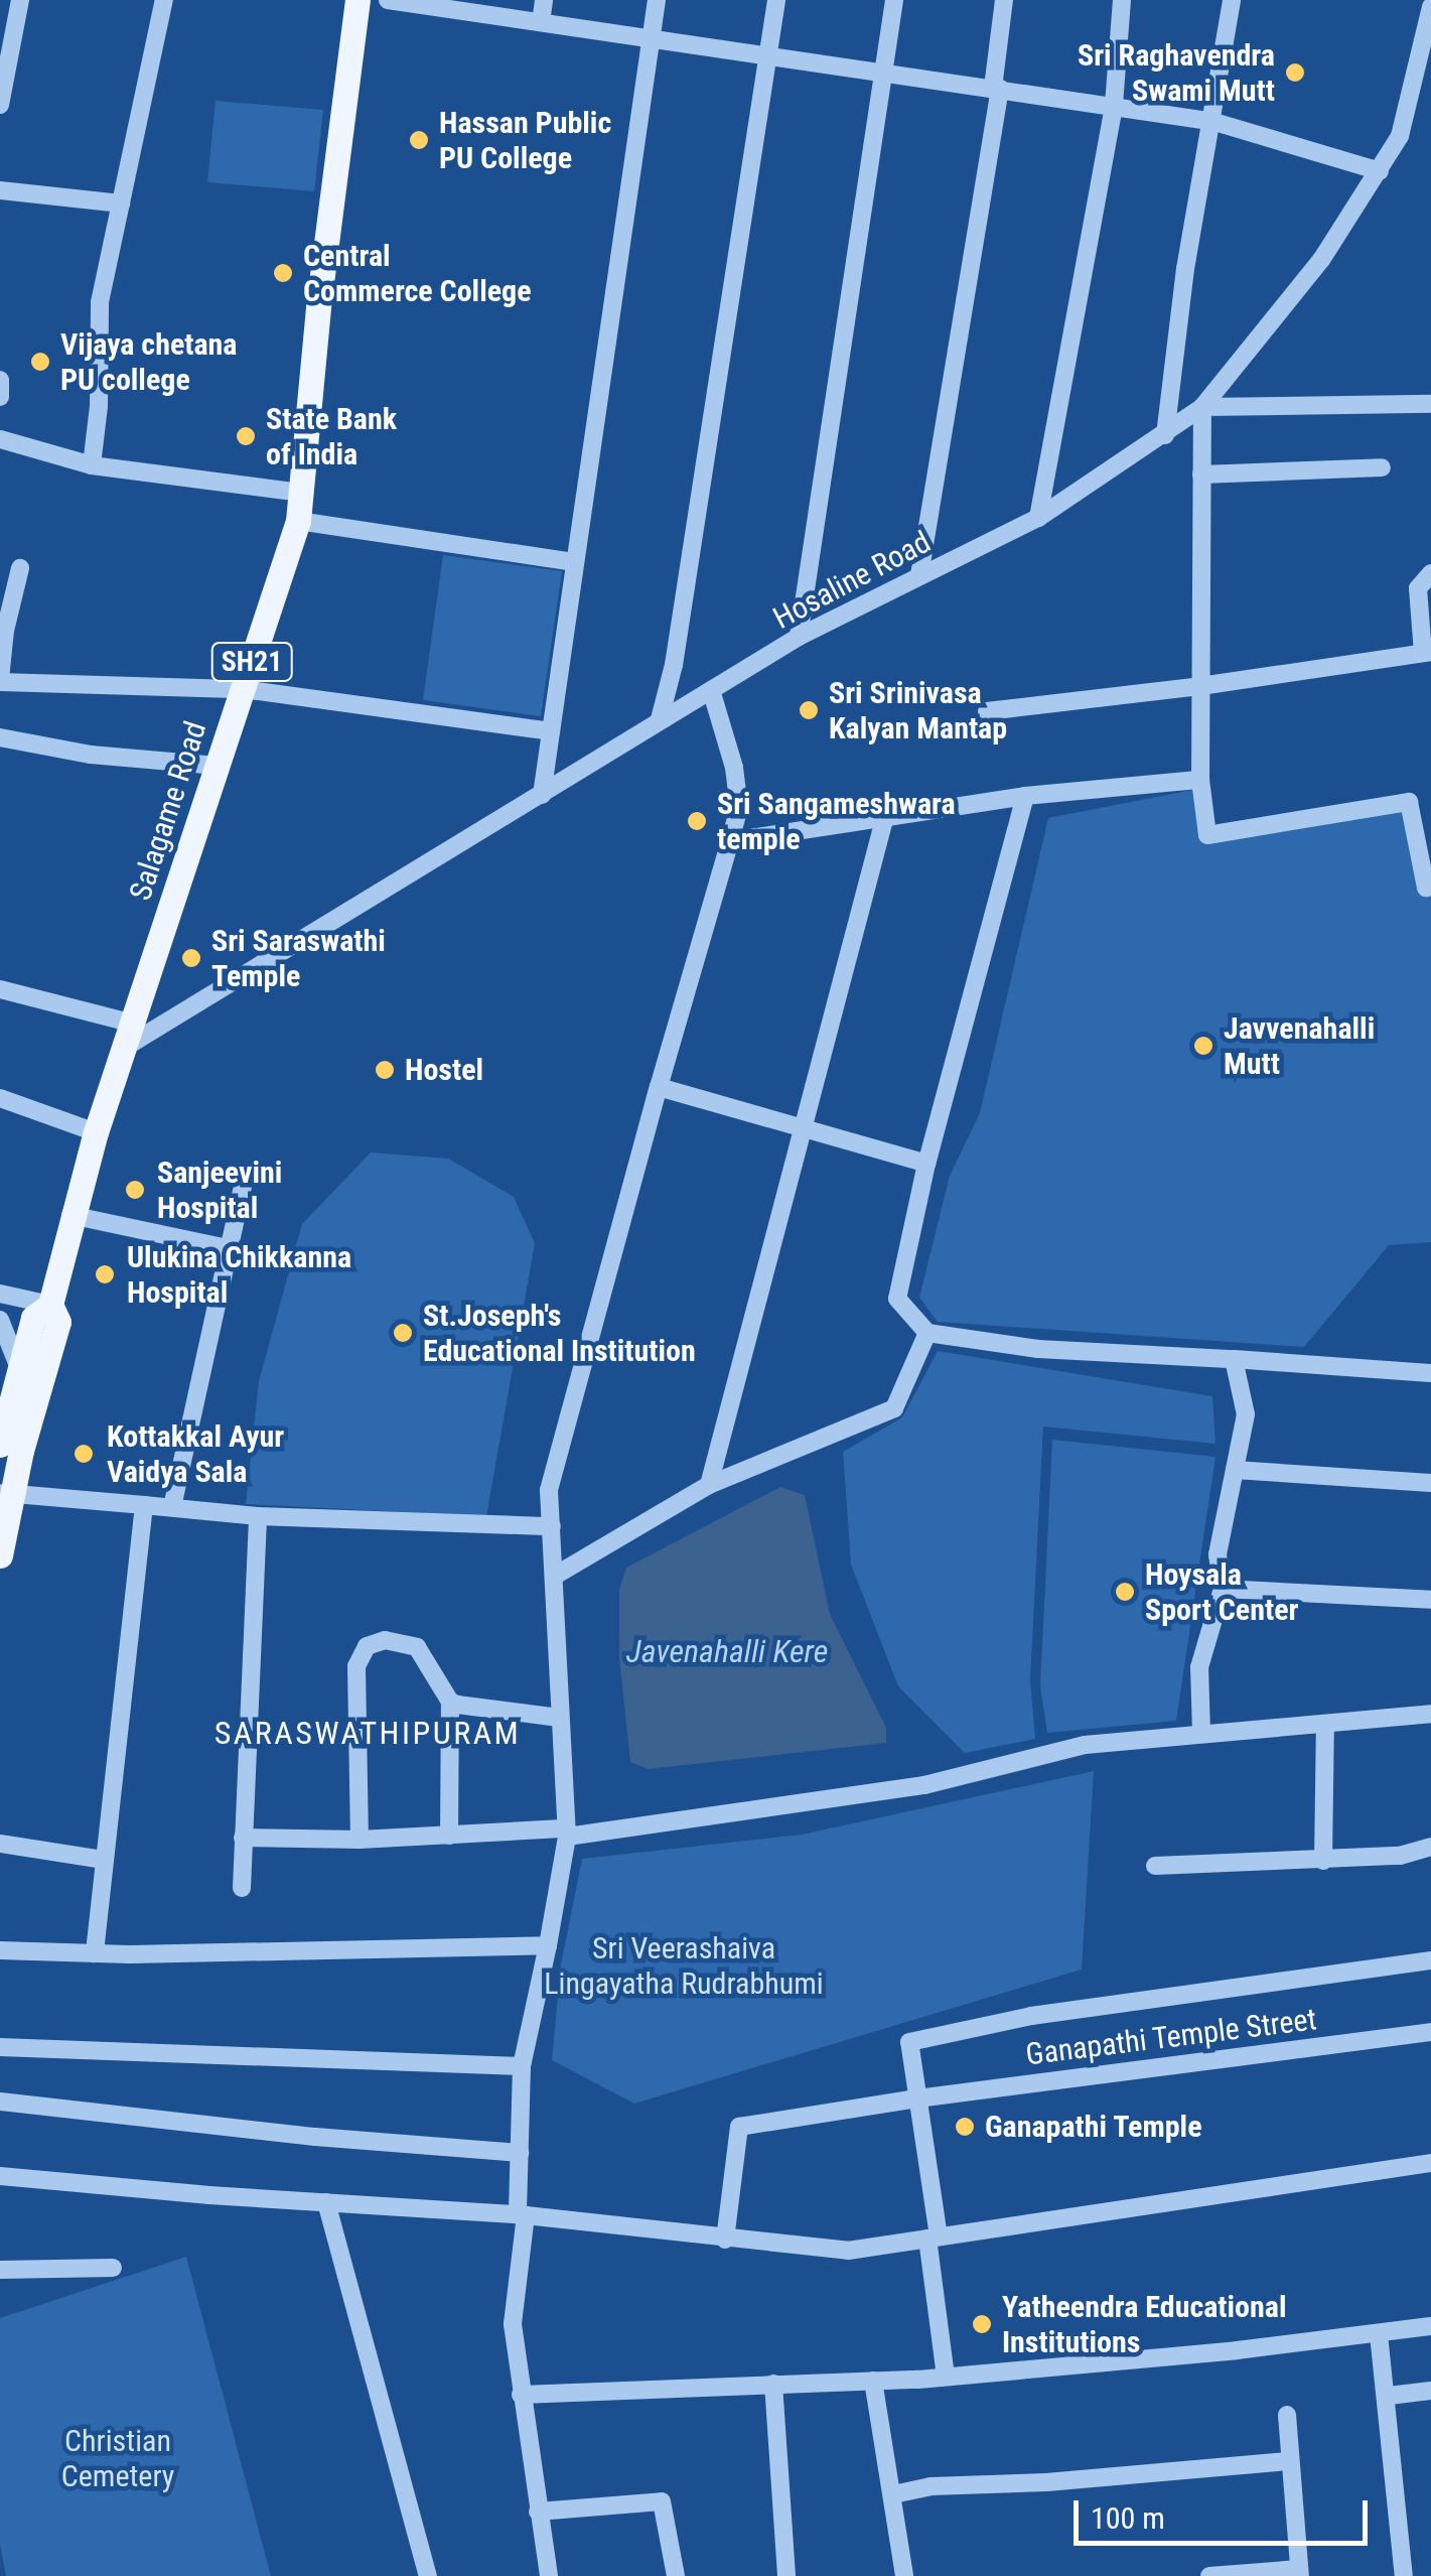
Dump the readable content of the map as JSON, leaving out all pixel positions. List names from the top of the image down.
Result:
{
  "streets": {
    "main road": ["SH21", "Salagame Road"],
    "street": ["Hosaline Road", "Ganapathi Temple Street"]
  },
  "crossings": [
    ["Hosaline Road", "Salagame Road"]
  ],
  "districts": ["SARASWATHIPURAM"],
  "water": ["Javenahalli Kere"],
  "parks": ["Sri Veerashaiva Lingayatha Rudrabhumi", "Christian Cemetery"],
  "places": [
    "Sri Raghavendra Swami Mutt",
    "Hassan Public PU College",
    "Central Commerce College",
    "Vijaya chetana PU college",
    "State Bank of India",
    "Sri Srinivasa Kalyan Mantap",
    "Sri Sangameshwara temple",
    "Sri Saraswathi Temple",
    "Javvenahalli Mutt",
    "Hostel",
    "Sanjeevini Hospital",
    "Ulukina Chikkanna Hospital",
    "St.Joseph's Educational Institution",
    "Kottakkal Ayur Vaidya Sala",
    "Hoysala Sport Center",
    "Ganapathi Temple",
    "Yatheendra Educational Institutions"
  ],
  "scale_bar": "100 m"
}
